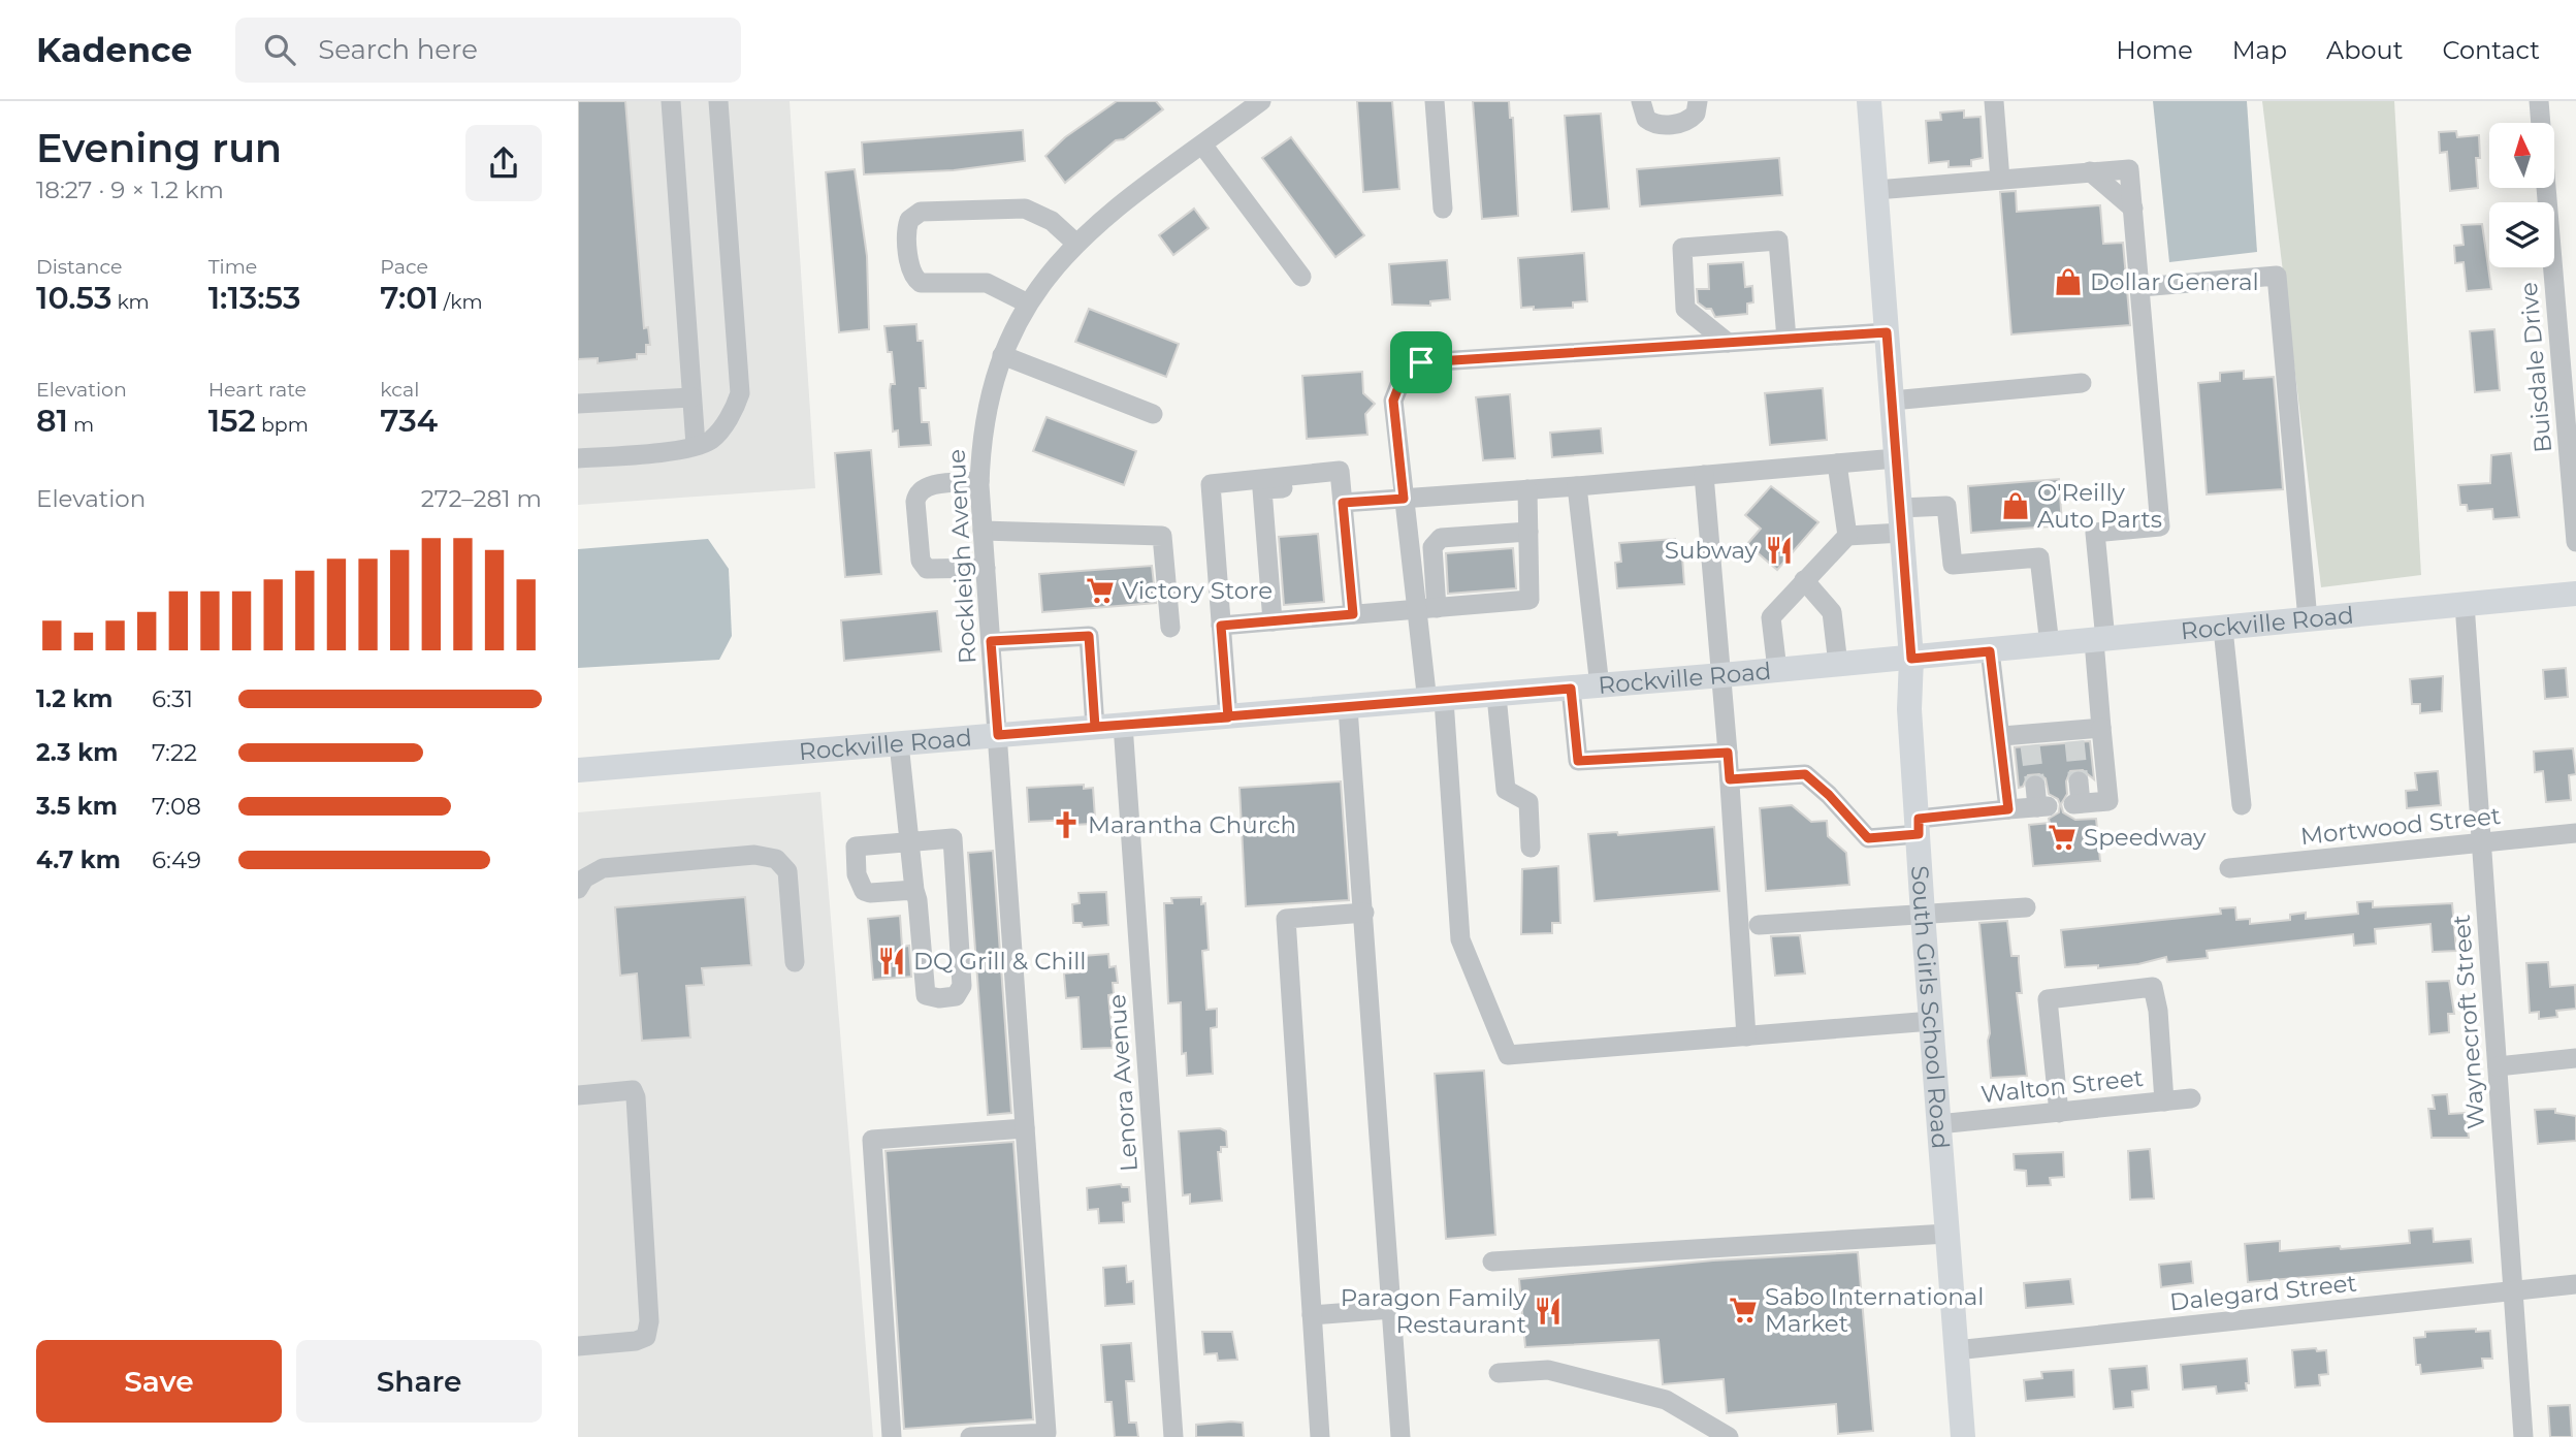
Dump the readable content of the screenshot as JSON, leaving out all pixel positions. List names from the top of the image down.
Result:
{
  "streets": {
    "main road": ["Rockville Road", "South Girls School Road"],
    "street": [
      "Buisdale Drive",
      "Rockleigh Avenue",
      "Mortwood Street",
      "Waynecroft Street",
      "Lenora Avenue",
      "Walton Street",
      "Dalegard Street"
    ]
  },
  "crossings": [
    ["Rockleigh Avenue", "Rockville Road"],
    ["Rockville Road", "South Girls School Road"],
    ["Rockville Road", "Waynecroft Street"],
    ["Rockville Road", "Lenora Avenue"],
    ["Mortwood Street", "Waynecroft Street"],
    ["South Girls School Road", "Walton Street"],
    ["South Girls School Road", "Dalegard Street"],
    ["Waynecroft Street", "Dalegard Street"]
  ],
  "places": {
    "shop": ["Dollar General", "O'Reilly Auto Parts"],
    "restaurant": ["Subway", "DQ Grill & Chill", "Paragon Family Restaurant"],
    "supermarket": ["Victory Store", "Speedway", "Sabo International Market"],
    "church": ["Marantha Church"]
  },
  "north": "top",
  "page": {
    "header": "Kadence",
    "search": "Search here",
    "nav": [
      "Home",
      "Map",
      "About",
      "Contact"
    ],
    "heading": ["Evening run", "18:27 · 9 × 1.2 km"],
    "stats": [
      ["Distance", "10.53 km"],
      ["Time", "1:13:53"],
      ["Pace", "7:01 /km"],
      ["Elevation", "81 m"],
      ["Heart rate", "152 bpm"],
      ["kcal", "734"]
    ],
    "chart": ["Elevation", "272–281 m"],
    "list": [
      {
        "name": "1.2 km",
        "note": "6:31"
      },
      {
        "name": "2.3 km",
        "note": "7:22"
      },
      {
        "name": "3.5 km",
        "note": "7:08"
      },
      {
        "name": "4.7 km",
        "note": "6:49"
      }
    ],
    "buttons": ["Save", "Share"]
  }
}
